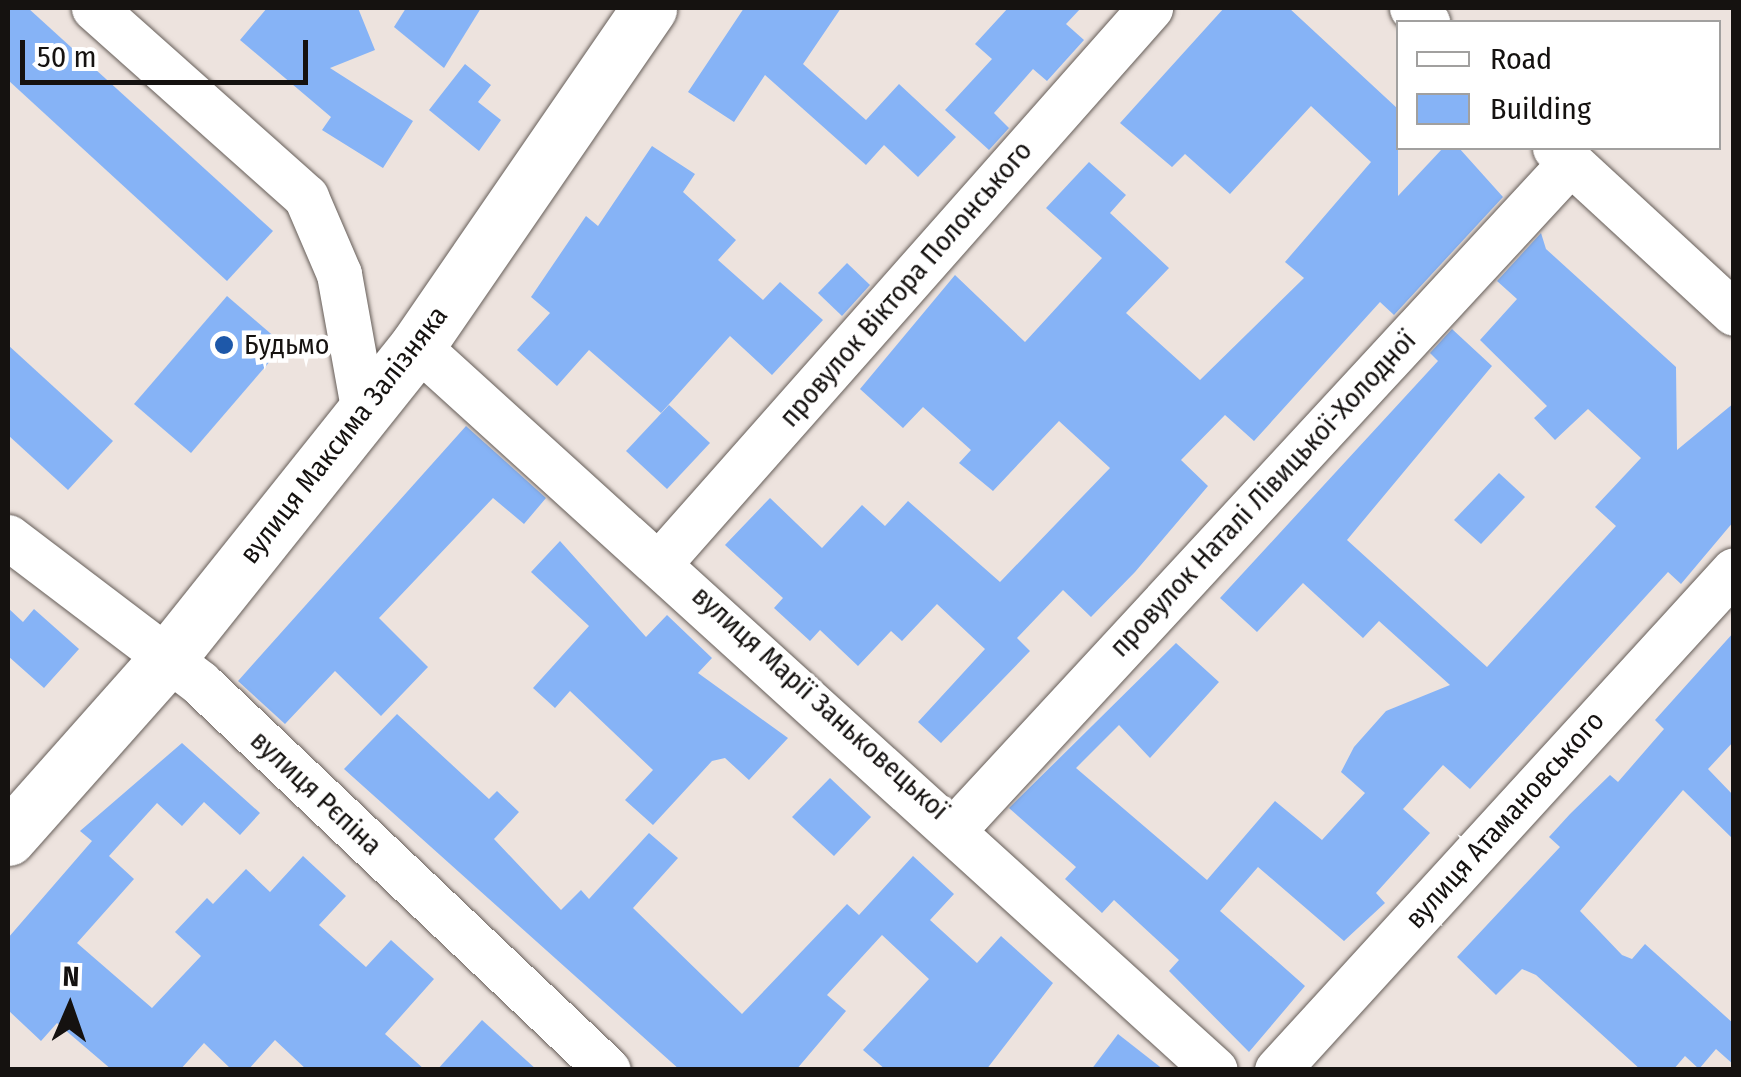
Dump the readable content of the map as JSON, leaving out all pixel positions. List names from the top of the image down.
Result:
{
  "streets": {
    "main road": ["вулиця Максима Залізняка"],
    "street": [
      "провулок Віктора Полонського",
      "провулок Наталі Лівицької-Холодної",
      "вулиця Марії Заньковецької",
      "вулиця Рєпіна",
      "вулиця Атамановського"
    ]
  },
  "crossings": [
    ["провулок Віктора Полонського", "вулиця Марії Заньковецької"],
    ["вулиця Максима Залізняка", "вулиця Марії Заньковецької"],
    ["вулиця Максима Залізняка", "вулиця Рєпіна"],
    ["провулок Наталі Лівицької-Холодної", "вулиця Марії Заньковецької"]
  ],
  "places": ["Будьмо"],
  "legend": ["Road", "Building"],
  "scale_bar": "50 m",
  "north": "top"
}
